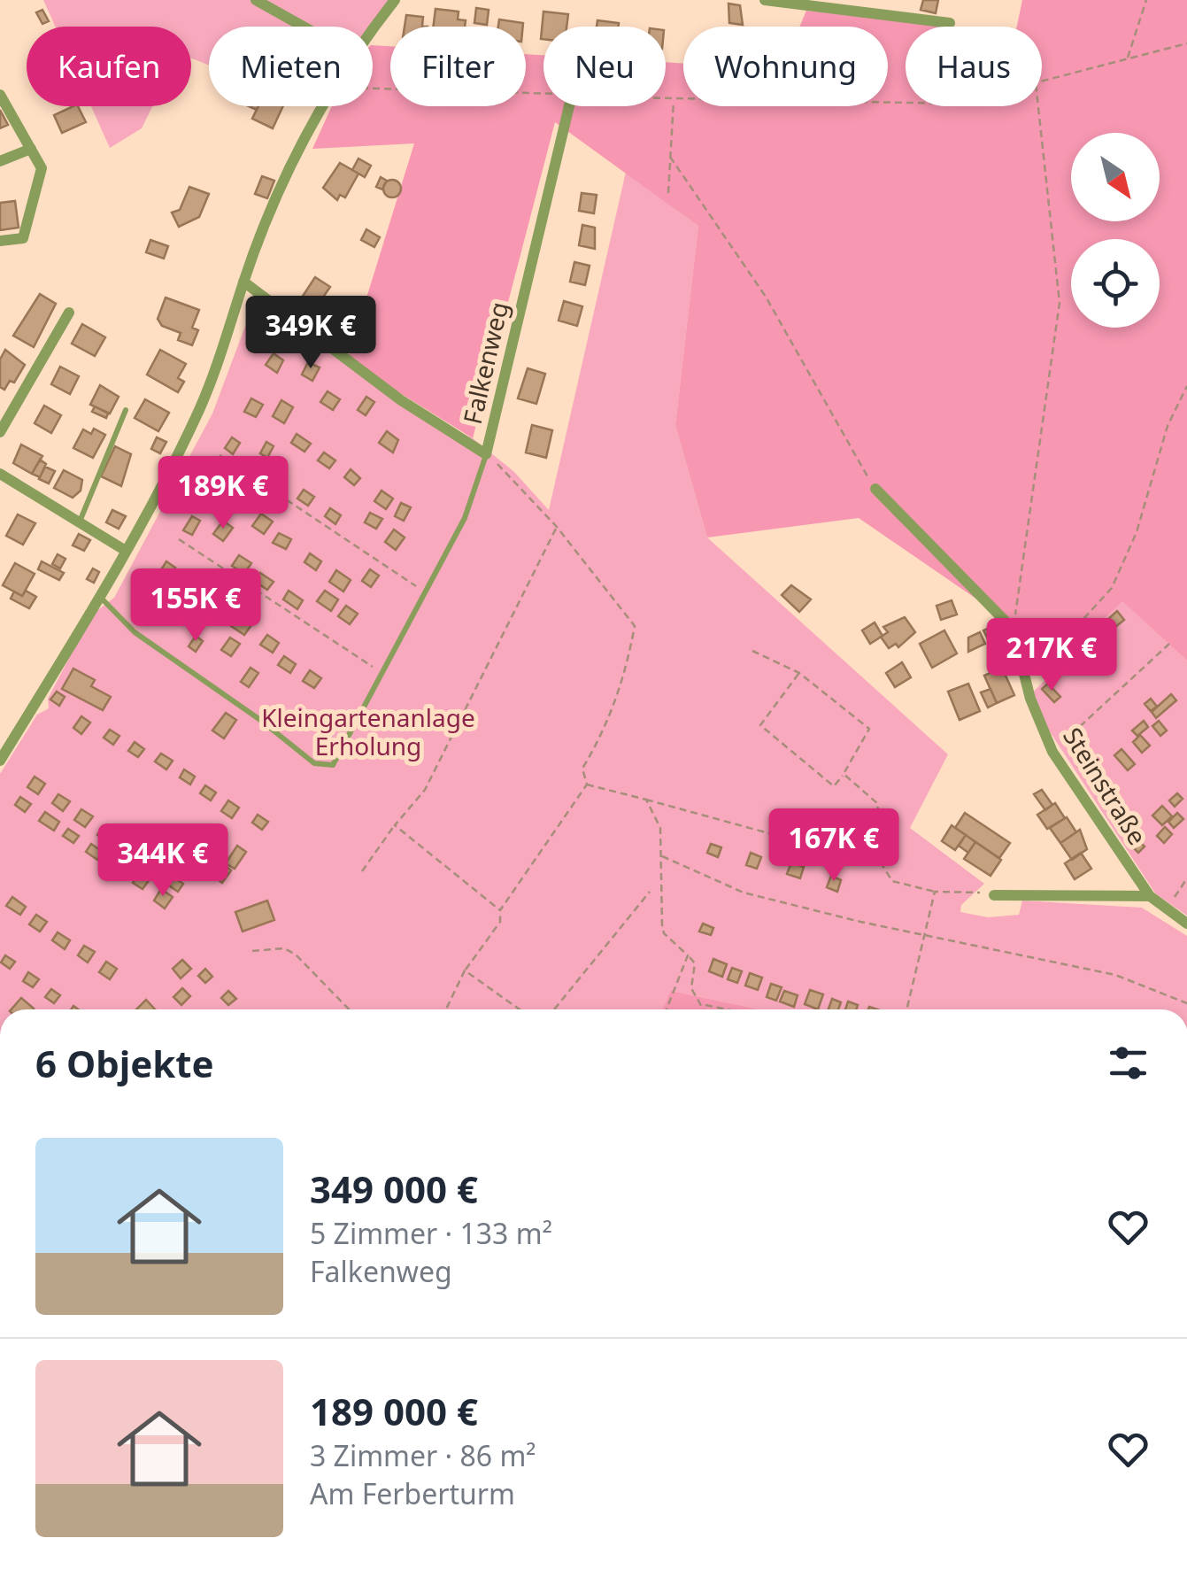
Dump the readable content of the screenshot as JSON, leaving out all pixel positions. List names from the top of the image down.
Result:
{
  "streets": {
    "street": ["Falkenweg", "Steinstraße"]
  },
  "parks": ["Kleingartenanlage Erholung"],
  "north": "bottom right",
  "page": {
    "chip": [
      "Kaufen",
      "Mieten",
      "Filter",
      "Neu",
      "Wohnung",
      "Haus"
    ],
    "price": [
      "349K €",
      "189K €",
      "155K €",
      "217K €",
      "167K €",
      "344K €"
    ],
    "heading": "6 Objekte",
    "list": [
      {
        "name": "349 000 €",
        "note": "5 Zimmer · 133 m² · Falkenweg"
      },
      {
        "name": "189 000 €",
        "note": "3 Zimmer · 86 m² · Am Ferberturm"
      }
    ]
  }
}
